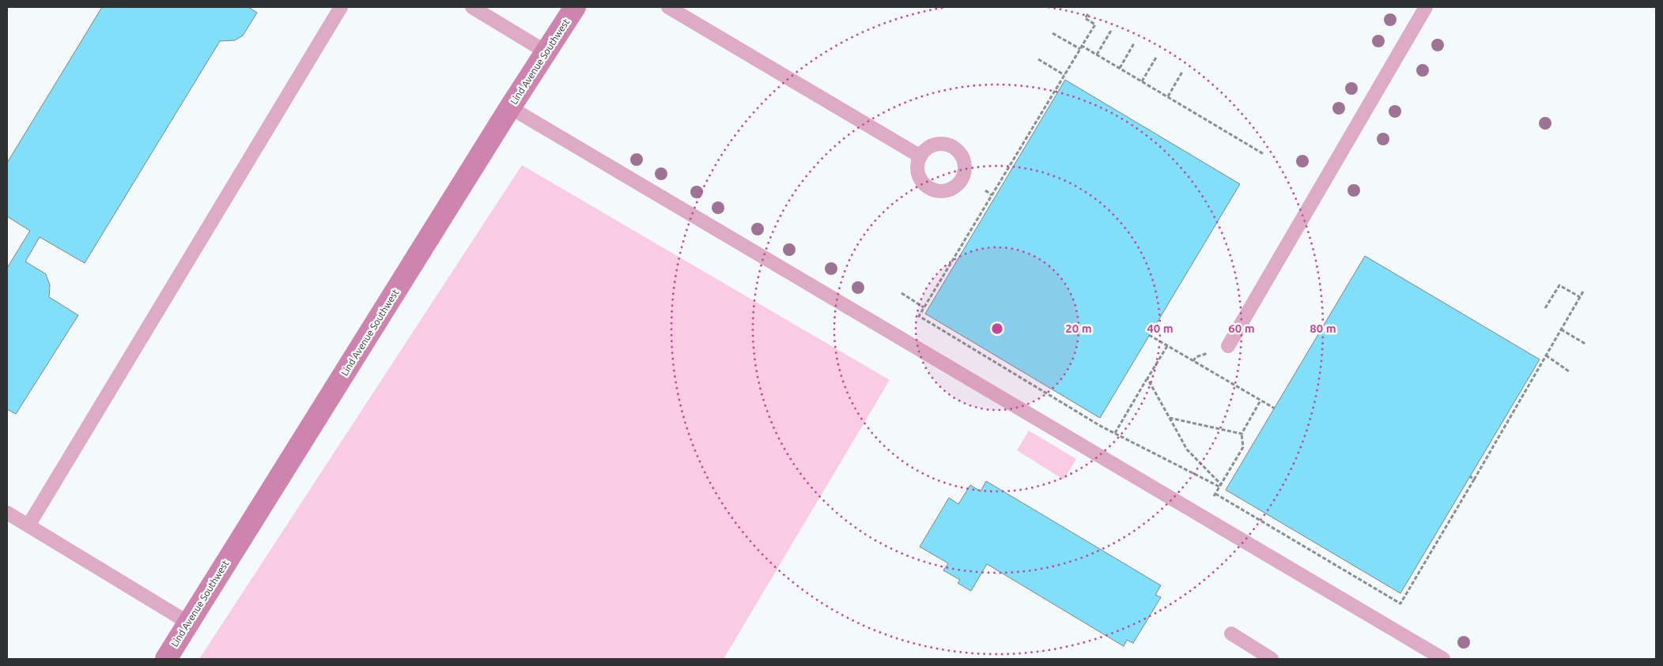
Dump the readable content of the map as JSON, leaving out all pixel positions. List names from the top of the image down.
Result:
{
  "streets": {
    "main road": ["Lind Avenue Southwest"]
  },
  "rings": [
    "20 m",
    "40 m",
    "60 m",
    "80 m"
  ]
}
